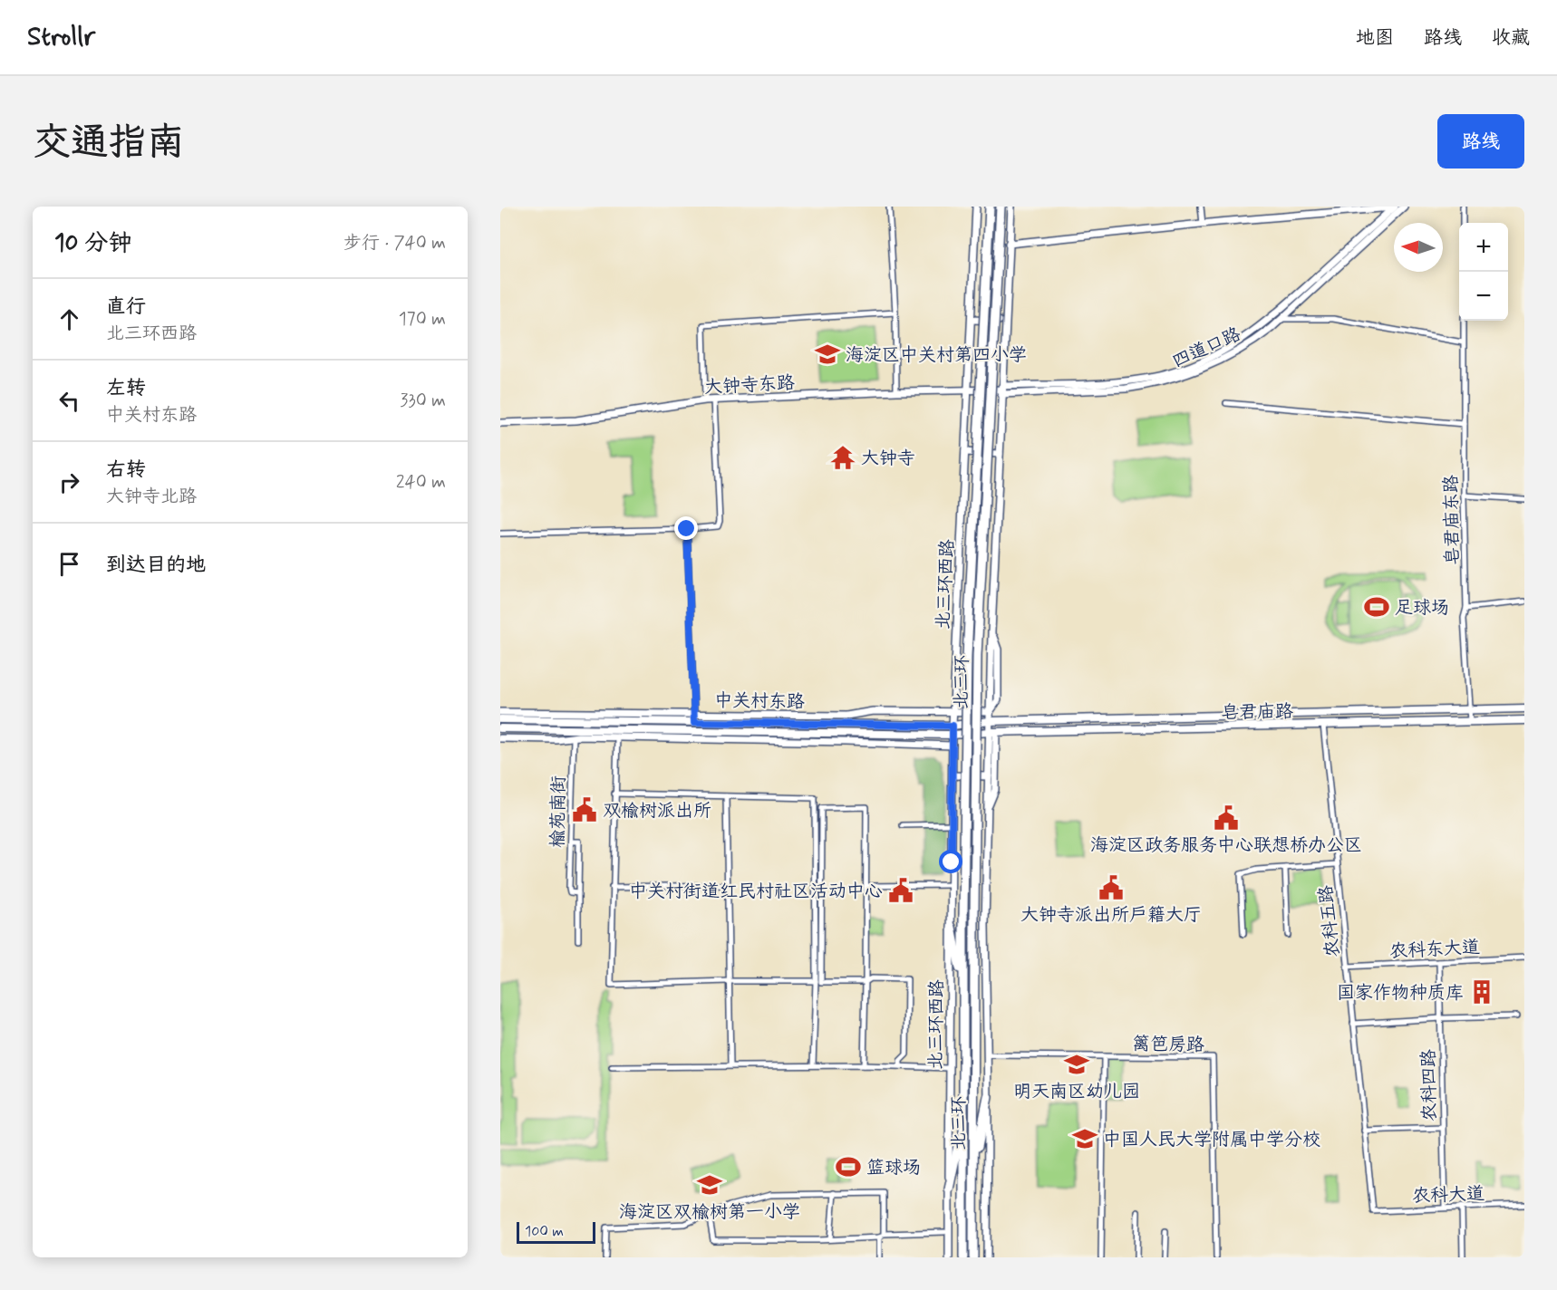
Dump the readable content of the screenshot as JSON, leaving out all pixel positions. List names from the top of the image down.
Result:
{
  "streets": {
    "highway": ["北三环"],
    "main road": ["中关村东路", "皂君庙路"],
    "street": [
      "四道口路",
      "大钟寺东路",
      "皂君庙东路",
      "北三环西路",
      "榆苑南街",
      "农科五路",
      "农科东大道",
      "篱笆房路",
      "农科四路",
      "农科大道"
    ]
  },
  "crossings": [
    ["四道口路", "大钟寺东路"],
    ["大钟寺东路", "北三环西路"],
    ["皂君庙东路", "皂君庙路"],
    ["北三环西路", "中关村东路"],
    ["中关村东路", "皂君庙路"],
    ["中关村东路", "榆苑南街"],
    ["皂君庙路", "农科五路"],
    ["农科五路", "农科东大道"],
    ["农科五路", "农科大道"],
    ["农科东大道", "农科四路"],
    ["农科四路", "农科大道"]
  ],
  "places": {
    "school or university": [
      "海淀区中关村第四小学",
      "明天南区幼儿园",
      "中国人民大学附属中学分校",
      "海淀区双榆树第一小学"
    ],
    "temple": ["大钟寺"],
    "sports": ["足球场", "篮球场"],
    "public building": [
      "双榆树派出所",
      "海淀区政务服务中心联想桥办公区",
      "大钟寺派出所户籍大厅",
      "中关村街道红民村社区活动中心"
    ],
    "building": ["国家作物种质库"]
  },
  "scale_bar": "100 m",
  "north": "left",
  "page": {
    "header": "Strollr",
    "nav": ["地图", "路线", "收藏"],
    "buttons": "路线",
    "title": "交通指南",
    "heading": ["10 分钟", "步行 · 740 m"],
    "map_buttons": ["+", "−"],
    "list": [
      ["直行", "北三环西路", "170 m"],
      ["左转", "中关村东路", "330 m"],
      ["右转", "大钟寺北路", "240 m"],
      "到达目的地"
    ],
    "scale": "100 m"
  }
}
